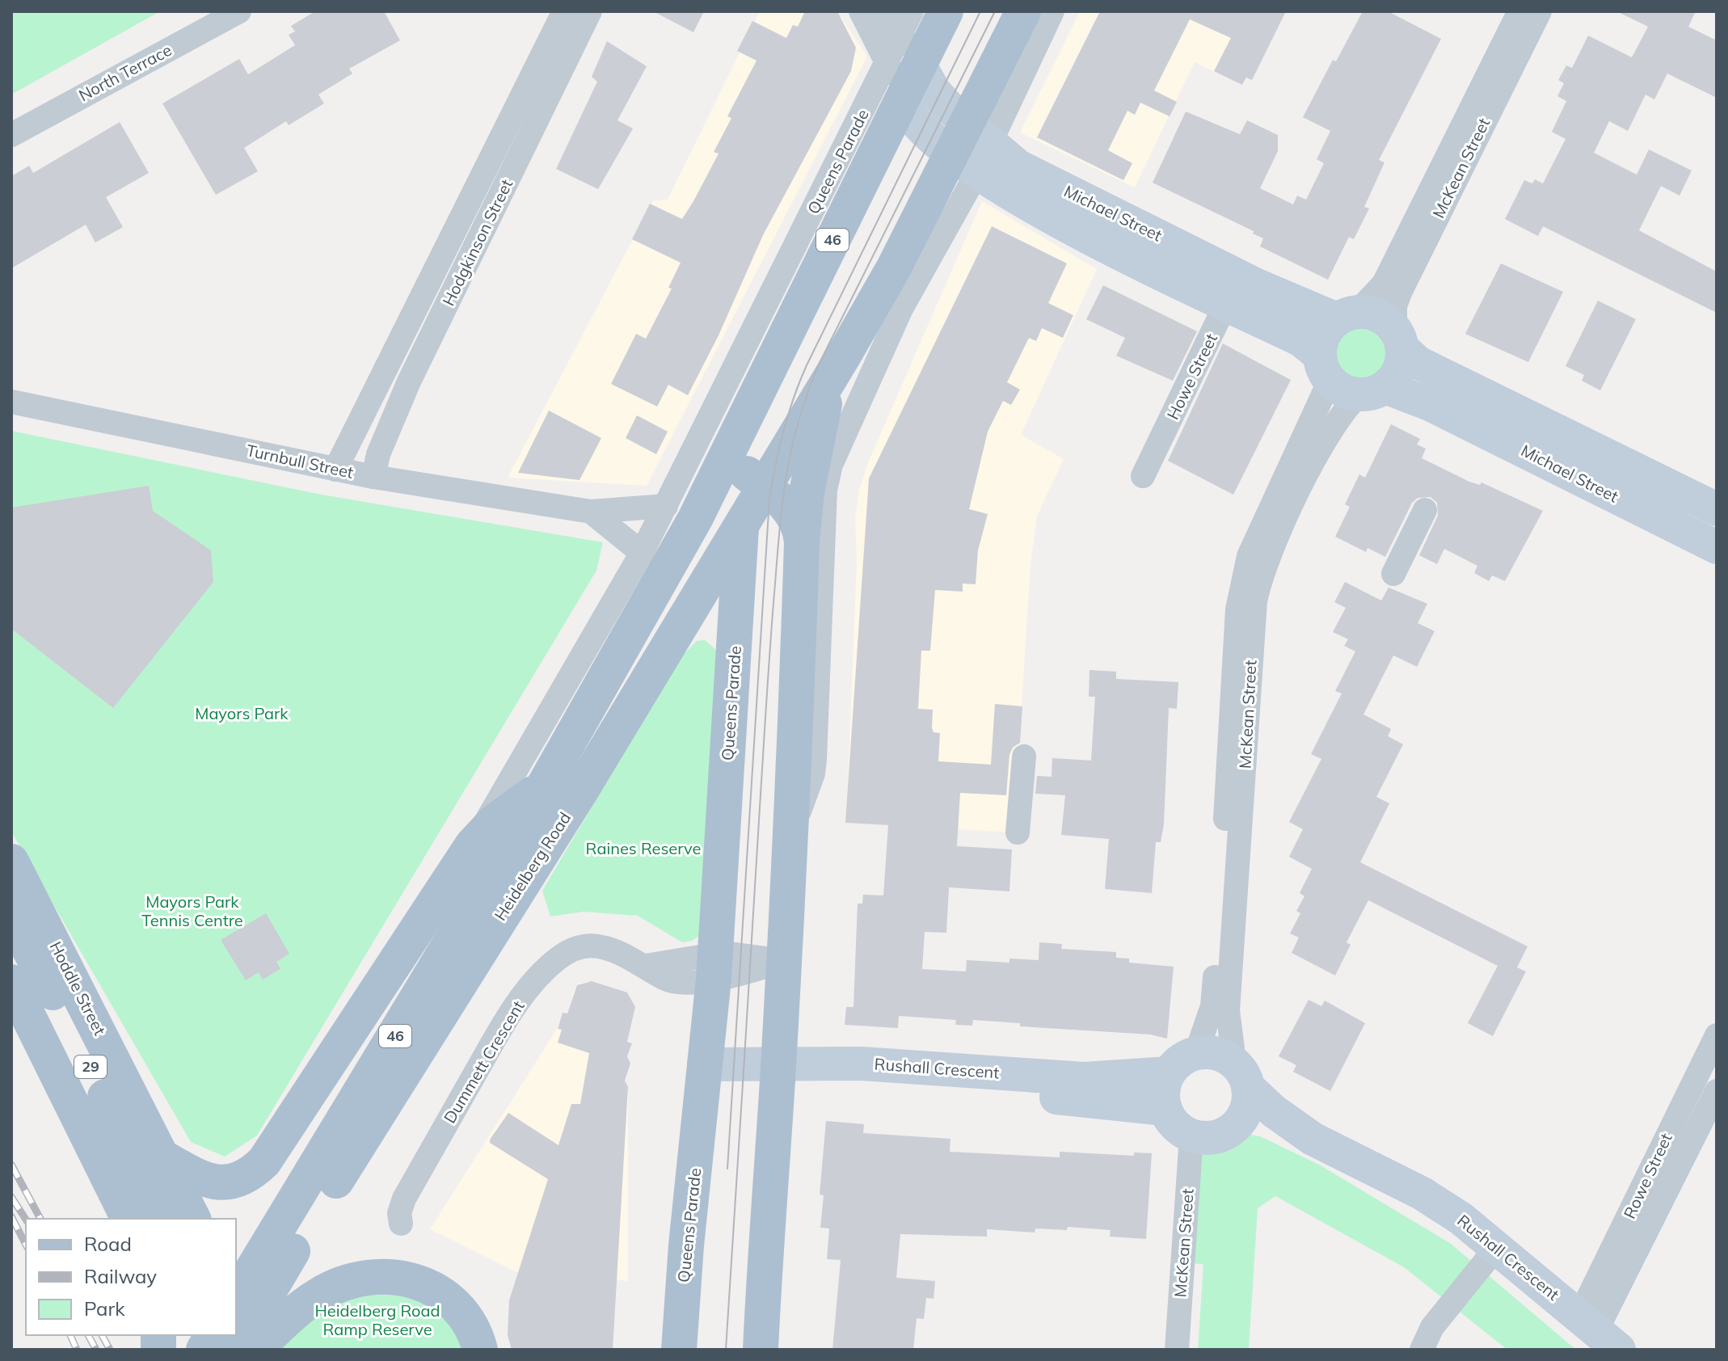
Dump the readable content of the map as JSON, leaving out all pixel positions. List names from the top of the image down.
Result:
{
  "streets": {
    "main road": [
      "Queens Parade",
      "46",
      "Heidelberg Road",
      "Hoddle Street",
      "29"
    ],
    "street": [
      "North Terrace",
      "McKean Street",
      "Michael Street",
      "Hodgkinson Street",
      "Howe Street",
      "Turnbull Street",
      "Dummett Crescent",
      "Rushall Crescent",
      "Rowe Street"
    ]
  },
  "crossings": [
    ["Queens Parade", "Michael Street"],
    ["Queens Parade", "Turnbull Street"],
    ["Queens Parade", "Heidelberg Road"],
    ["Queens Parade", "Dummett Crescent"],
    ["Queens Parade", "Rushall Crescent"],
    ["McKean Street", "Michael Street"],
    ["McKean Street", "Rushall Crescent"],
    ["Michael Street", "46"],
    ["Michael Street", "Howe Street"],
    ["46", "Heidelberg Road"],
    ["Hodgkinson Street", "Turnbull Street"],
    ["Rushall Crescent", "Rowe Street"]
  ],
  "parks": [
    "Mayors Park",
    "Raines Reserve",
    "Mayors Park Tennis Centre",
    "Heidelberg Road Ramp Reserve"
  ],
  "legend": ["Road", "Railway", "Park"]
}
